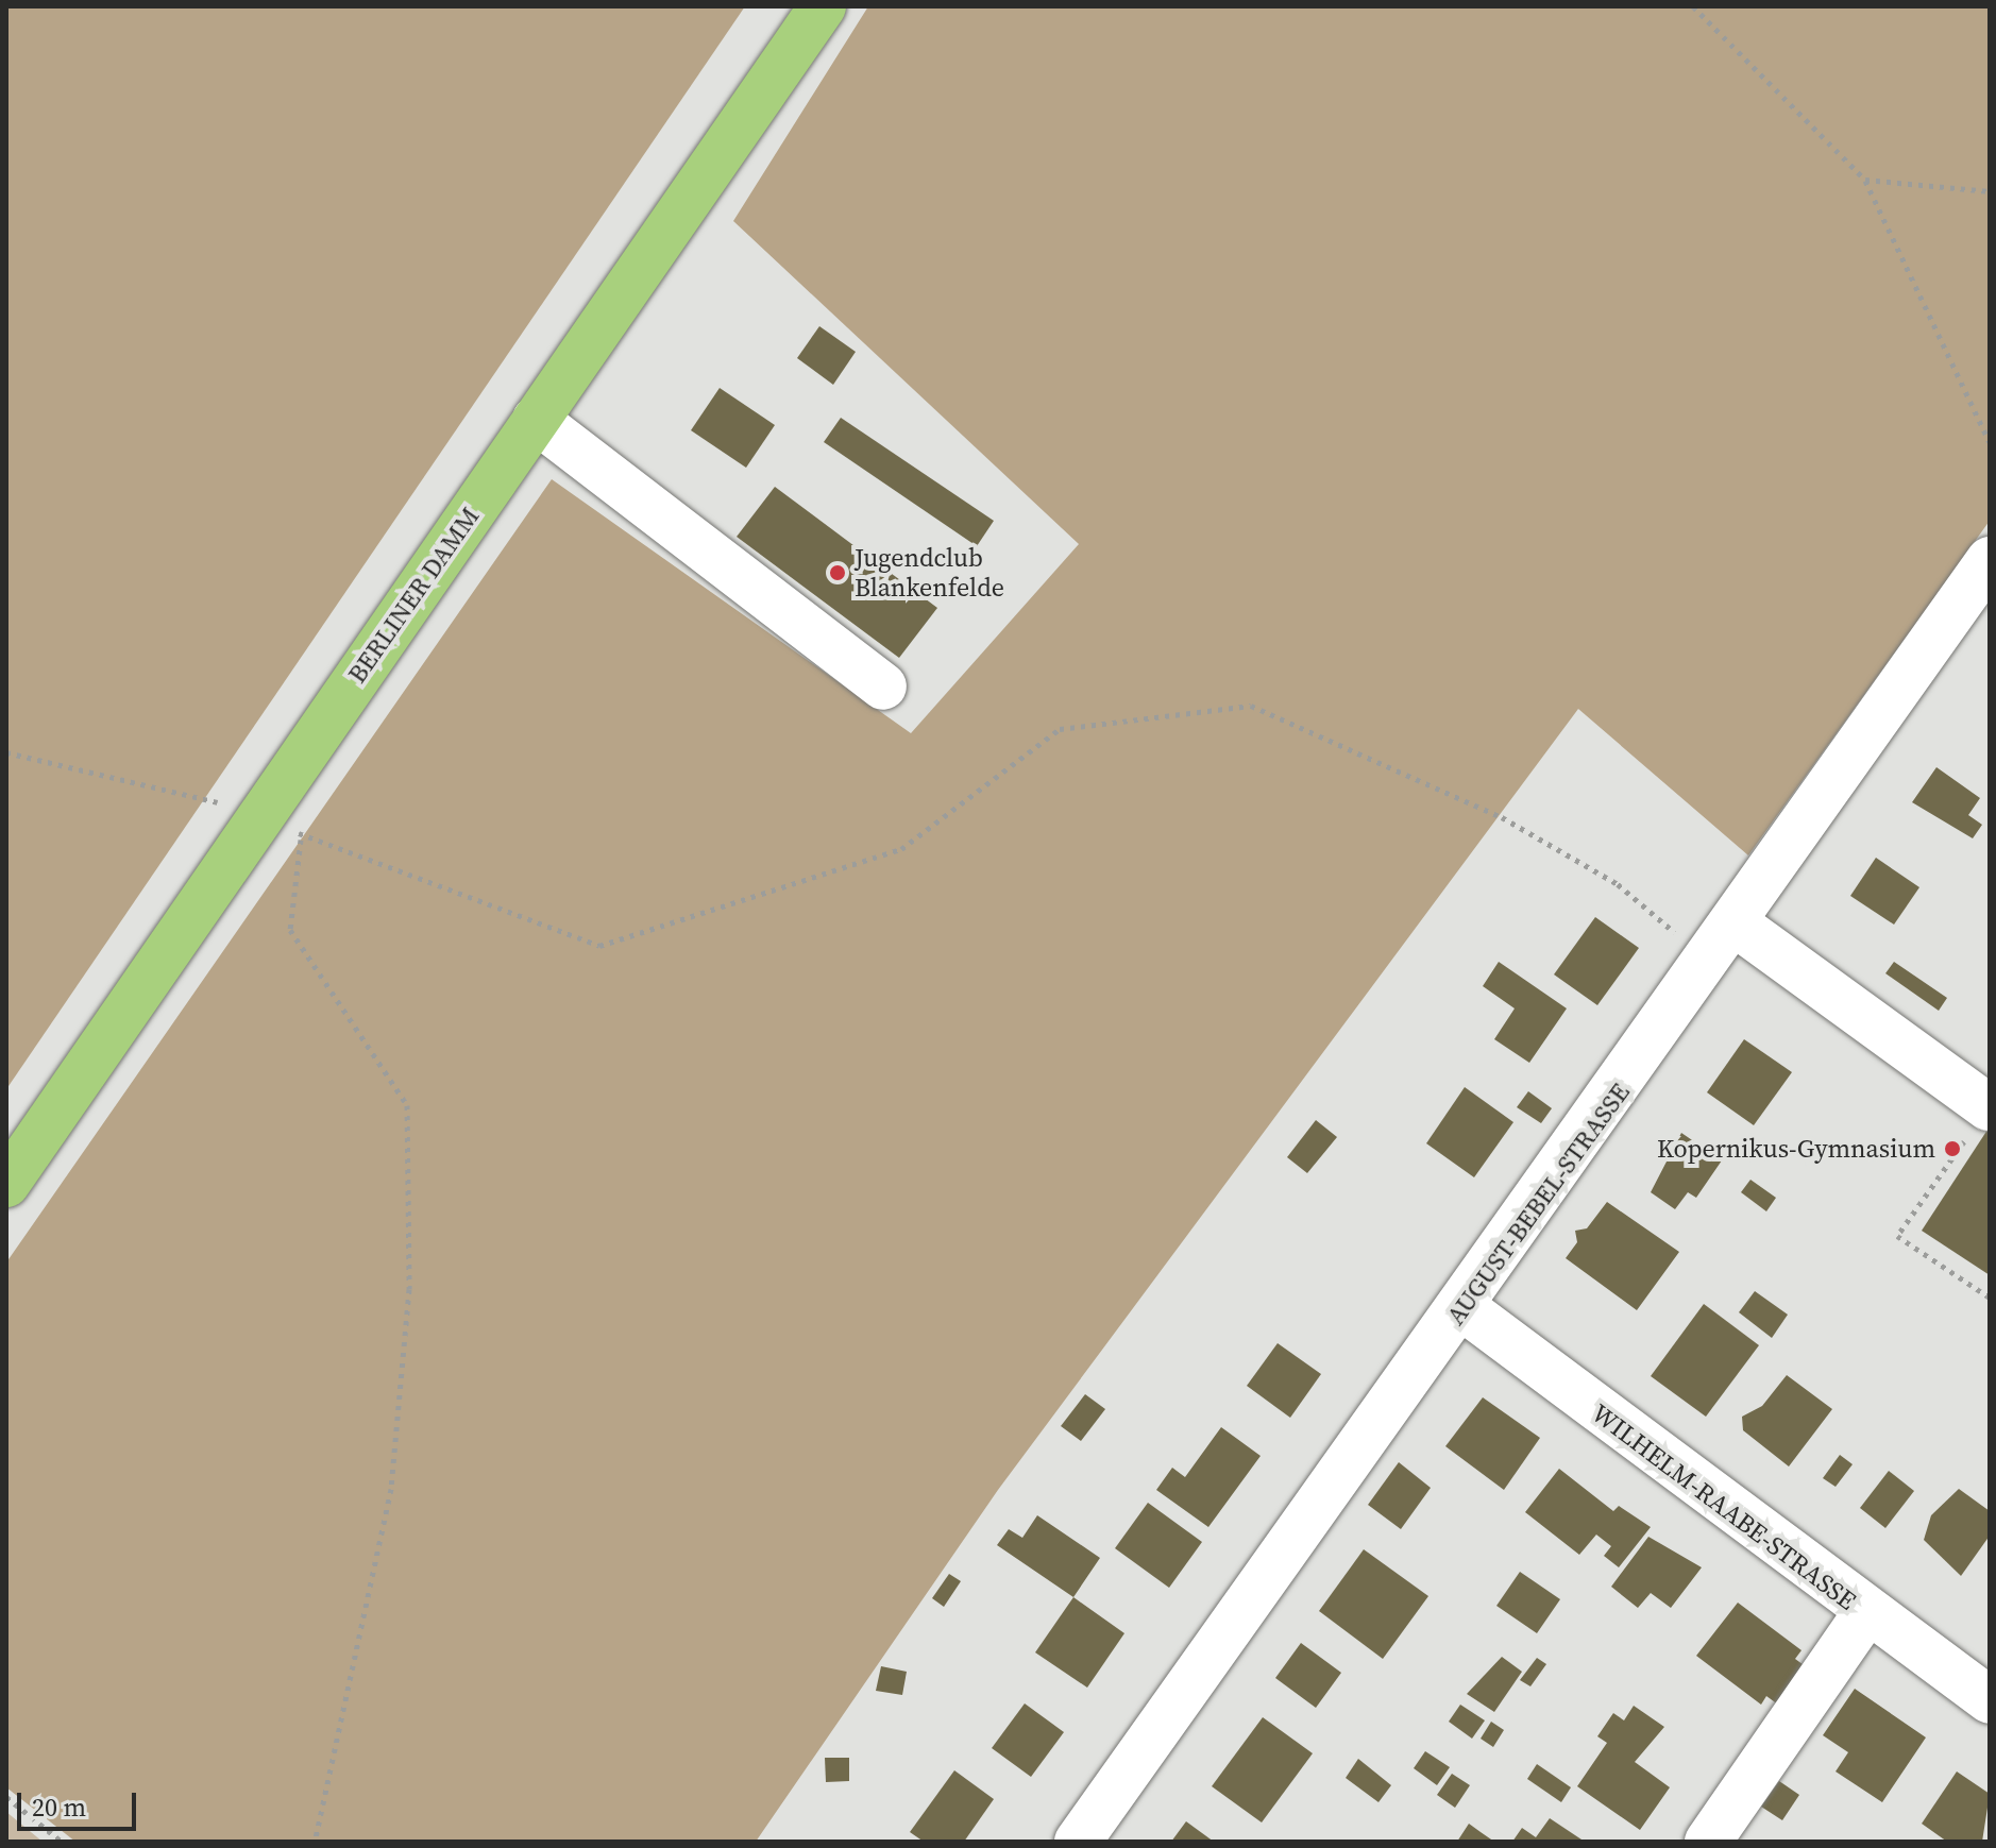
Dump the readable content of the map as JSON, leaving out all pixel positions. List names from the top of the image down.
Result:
{
  "streets": {
    "main road": ["BERLINER DAMM"],
    "street": ["AUGUST-BEBEL-STRASSE", "WILHELM-RAABE-STRASSE"]
  },
  "crossings": [
    ["AUGUST-BEBEL-STRASSE", "WILHELM-RAABE-STRASSE"]
  ],
  "places": ["Jugendclub Blankenfelde", "Kopernikus-Gymnasium"],
  "scale_bar": "20 m"
}
